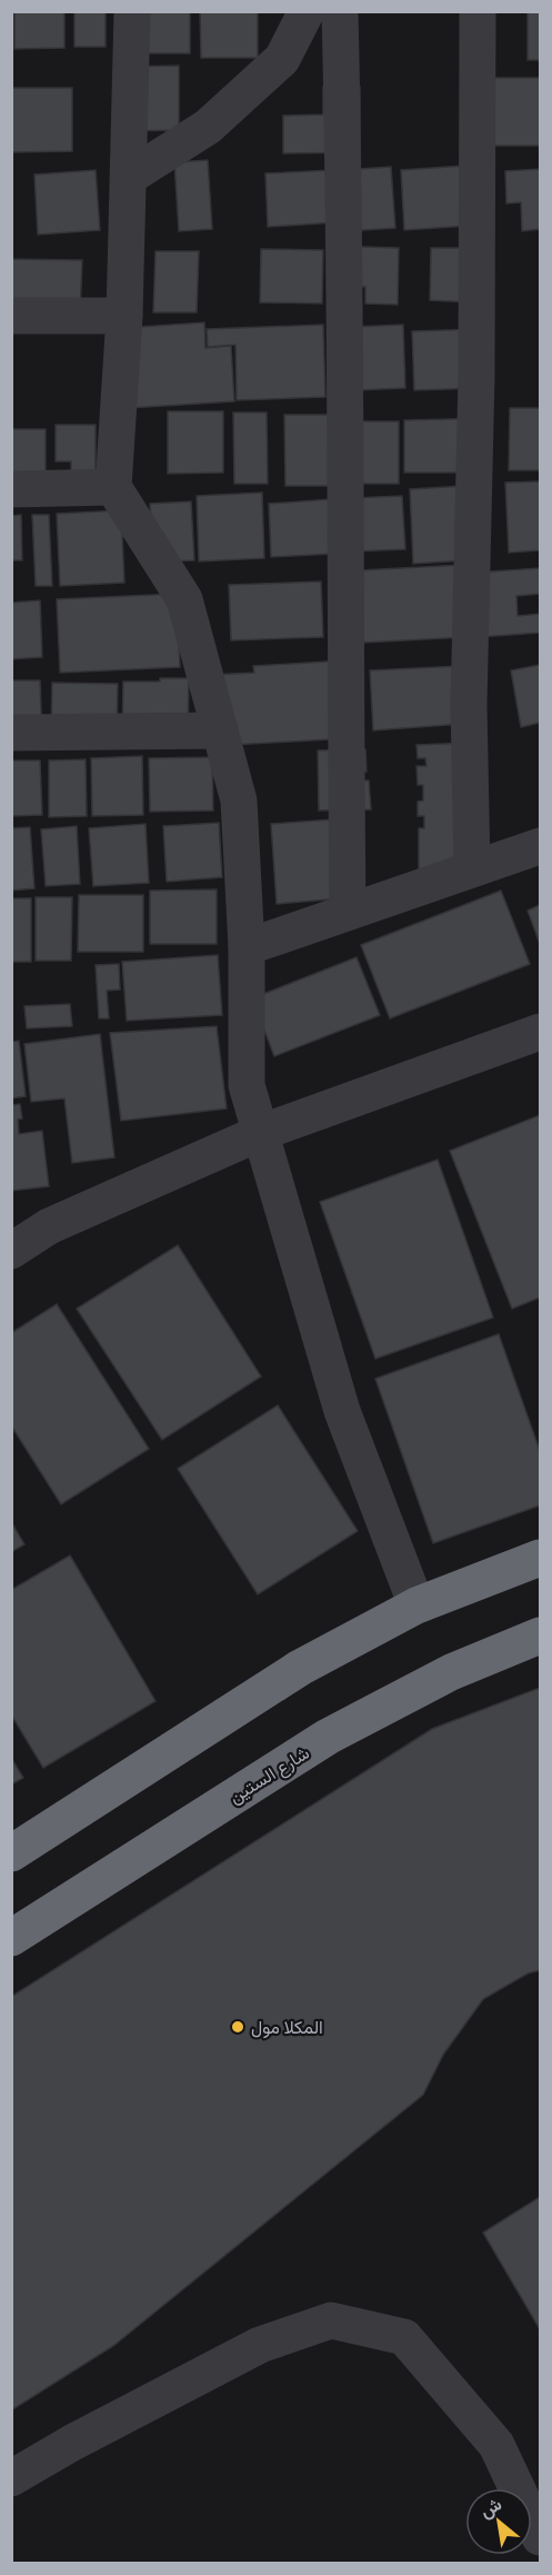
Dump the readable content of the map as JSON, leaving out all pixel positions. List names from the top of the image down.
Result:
{
  "streets": {
    "highway": ["شارع الستين"]
  },
  "places": ["المكلا مول"],
  "north": "top left"
}
